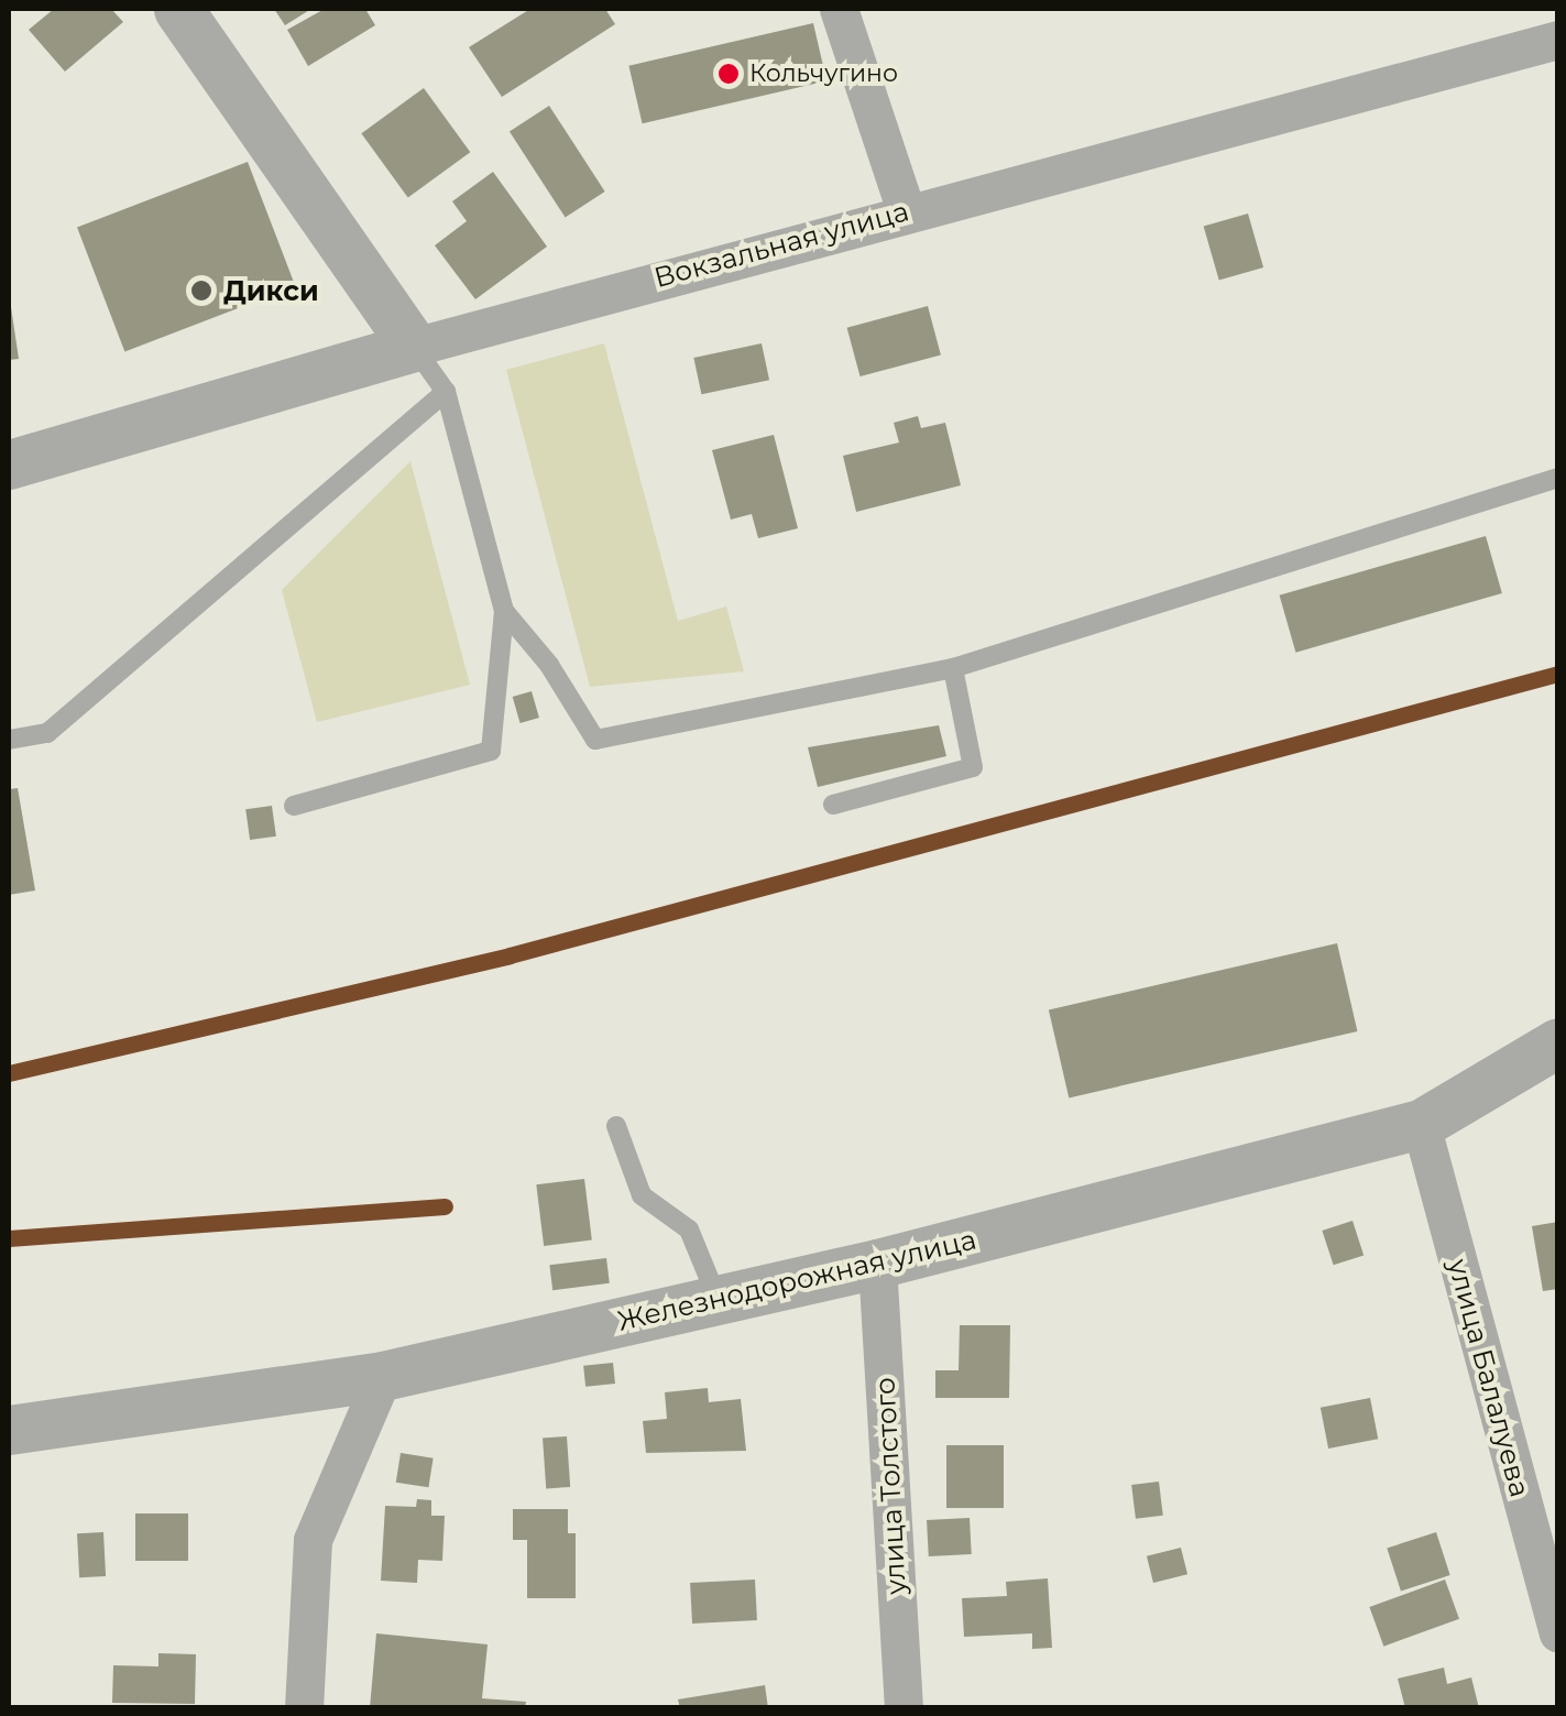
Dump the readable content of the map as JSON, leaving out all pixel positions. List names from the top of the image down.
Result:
{
  "streets": {
    "street": [
      "Вокзальная улица",
      "Железнодорожная улица",
      "улица Балалуева",
      "улица Толстого"
    ]
  },
  "crossings": [
    ["Железнодорожная улица", "улица Балалуева"],
    ["Железнодорожная улица", "улица Толстого"]
  ],
  "places": ["Кольчугино", "Дикси"]
}
